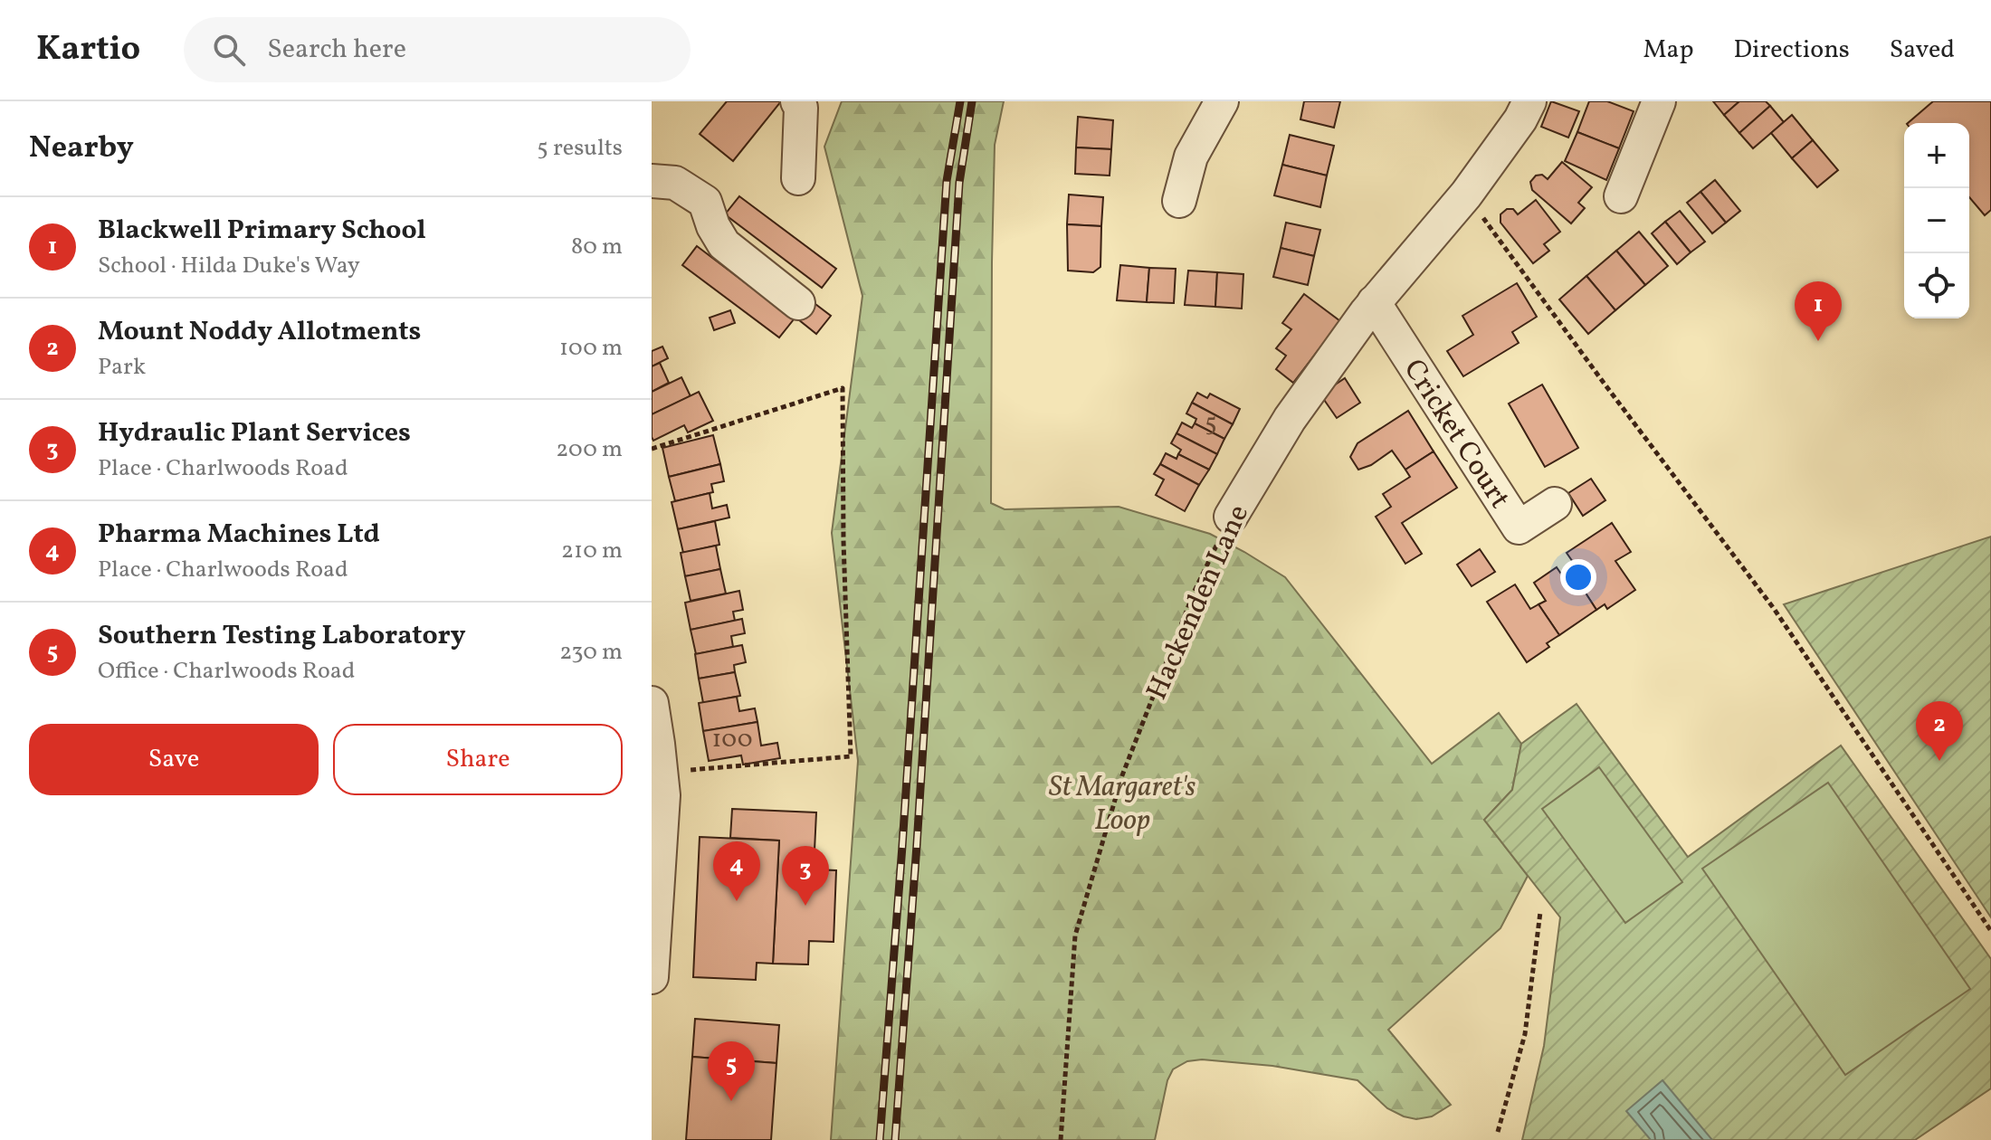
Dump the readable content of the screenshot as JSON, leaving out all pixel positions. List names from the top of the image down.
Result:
{
  "streets": {
    "street": ["Cricket Court", "Hackenden Lane"]
  },
  "crossings": [
    ["Cricket Court", "Hackenden Lane"]
  ],
  "parks": ["St Margaret's Loop"],
  "house_numbers": ["5", "100"],
  "page": {
    "header": "Kartio",
    "search": "Search here",
    "nav": ["Map", "Directions", "Saved"],
    "heading": ["Nearby", "5 results"],
    "map_buttons": ["+", "−"],
    "list": [
      {
        "mark": "1",
        "name": "Blackwell Primary School",
        "note": "School · Hilda Duke's Way",
        "value": "80 m"
      },
      {
        "mark": "2",
        "name": "Mount Noddy Allotments",
        "note": "Park",
        "value": "100 m"
      },
      {
        "mark": "3",
        "name": "Hydraulic Plant Services",
        "note": "Place · Charlwoods Road",
        "value": "200 m"
      },
      {
        "mark": "4",
        "name": "Pharma Machines Ltd",
        "note": "Place · Charlwoods Road",
        "value": "210 m"
      },
      {
        "mark": "5",
        "name": "Southern Testing Laboratory",
        "note": "Office · Charlwoods Road",
        "value": "230 m"
      }
    ],
    "pins": [
      "1",
      "2",
      "4",
      "3",
      "5"
    ],
    "buttons": ["Save", "Share"]
  }
}
